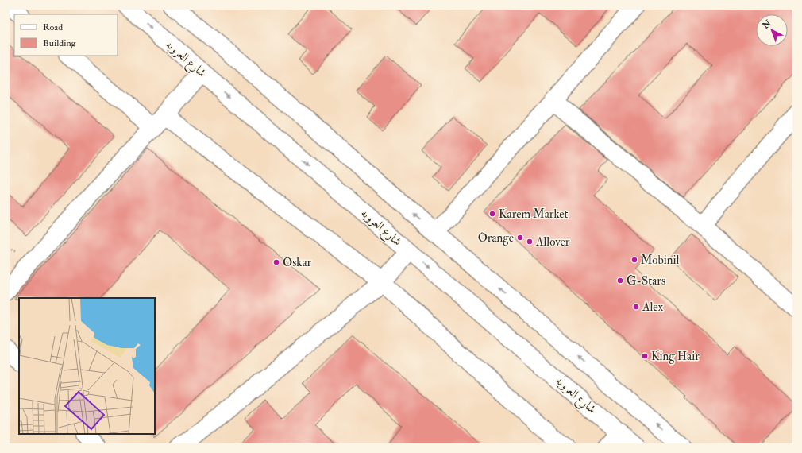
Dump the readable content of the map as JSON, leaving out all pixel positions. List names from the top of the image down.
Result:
{
  "streets": {
    "street": ["شارع العروبه"]
  },
  "places": [
    "Karem Market",
    "Orange",
    "Allover",
    "Mobinil",
    "Oskar",
    "G-Stars",
    "Alex",
    "King Hair"
  ],
  "legend": ["Road", "Building"],
  "north": "top left"
}
